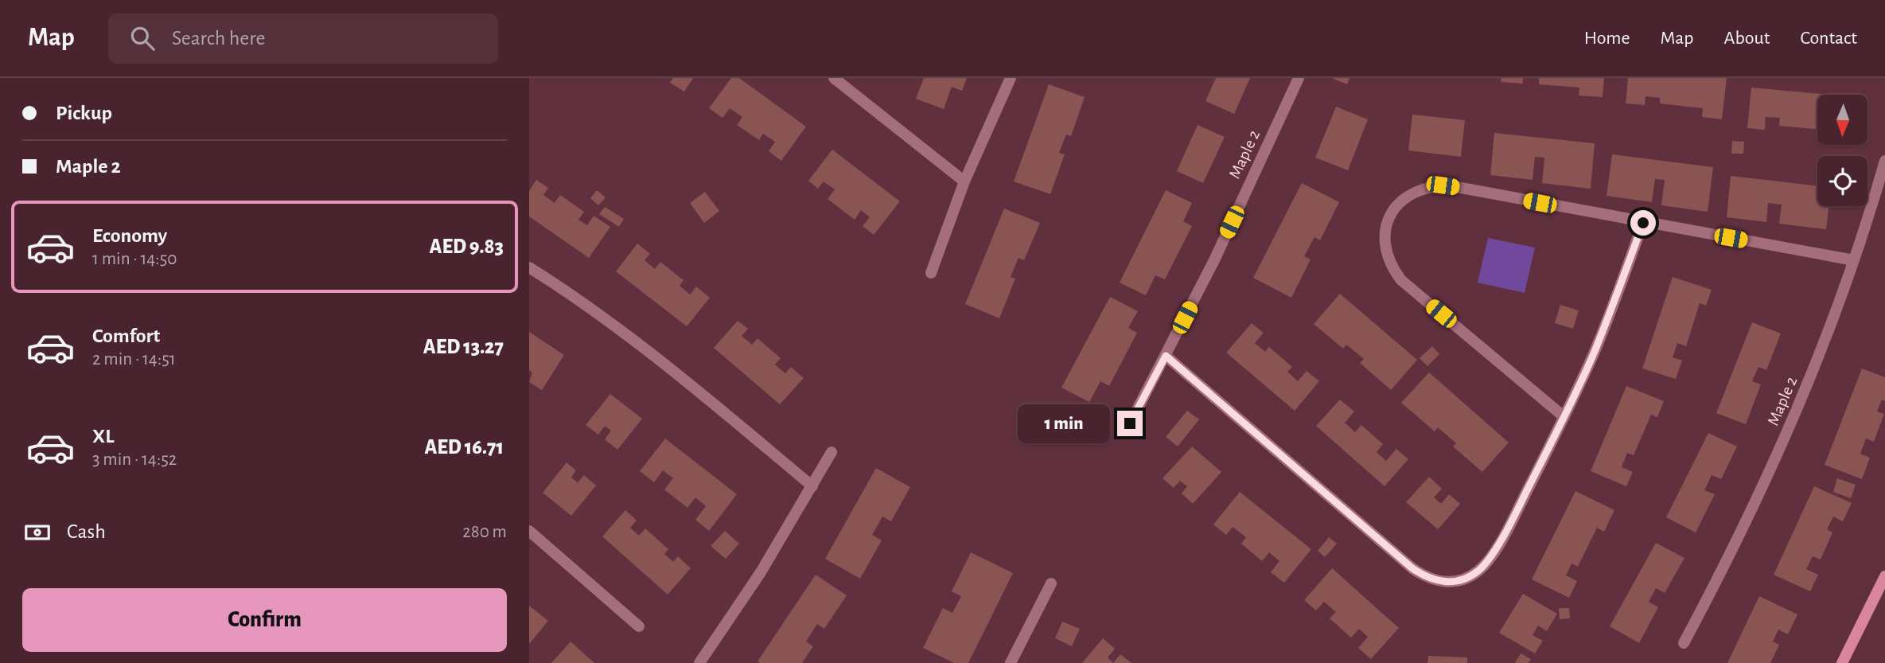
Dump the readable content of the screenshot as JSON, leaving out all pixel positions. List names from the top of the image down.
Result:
{
  "streets": {
    "street": ["Maple 2"]
  },
  "north": "bottom",
  "page": {
    "header": "Map",
    "search": "Search here",
    "nav": [
      "Home",
      "Map",
      "About",
      "Contact"
    ],
    "banner": ["Pickup", "Maple 2"],
    "list": [
      {
        "name": "Economy",
        "note": "1 min · 14:50",
        "value": "AED 9.83"
      },
      {
        "name": "Comfort",
        "note": "2 min · 14:51",
        "value": "AED 13.27"
      },
      {
        "name": "XL",
        "note": "3 min · 14:52",
        "value": "AED 16.71"
      }
    ],
    "bubble": "1 min",
    "pay": ["Cash", "280 m"],
    "buttons": "Confirm"
  }
}
